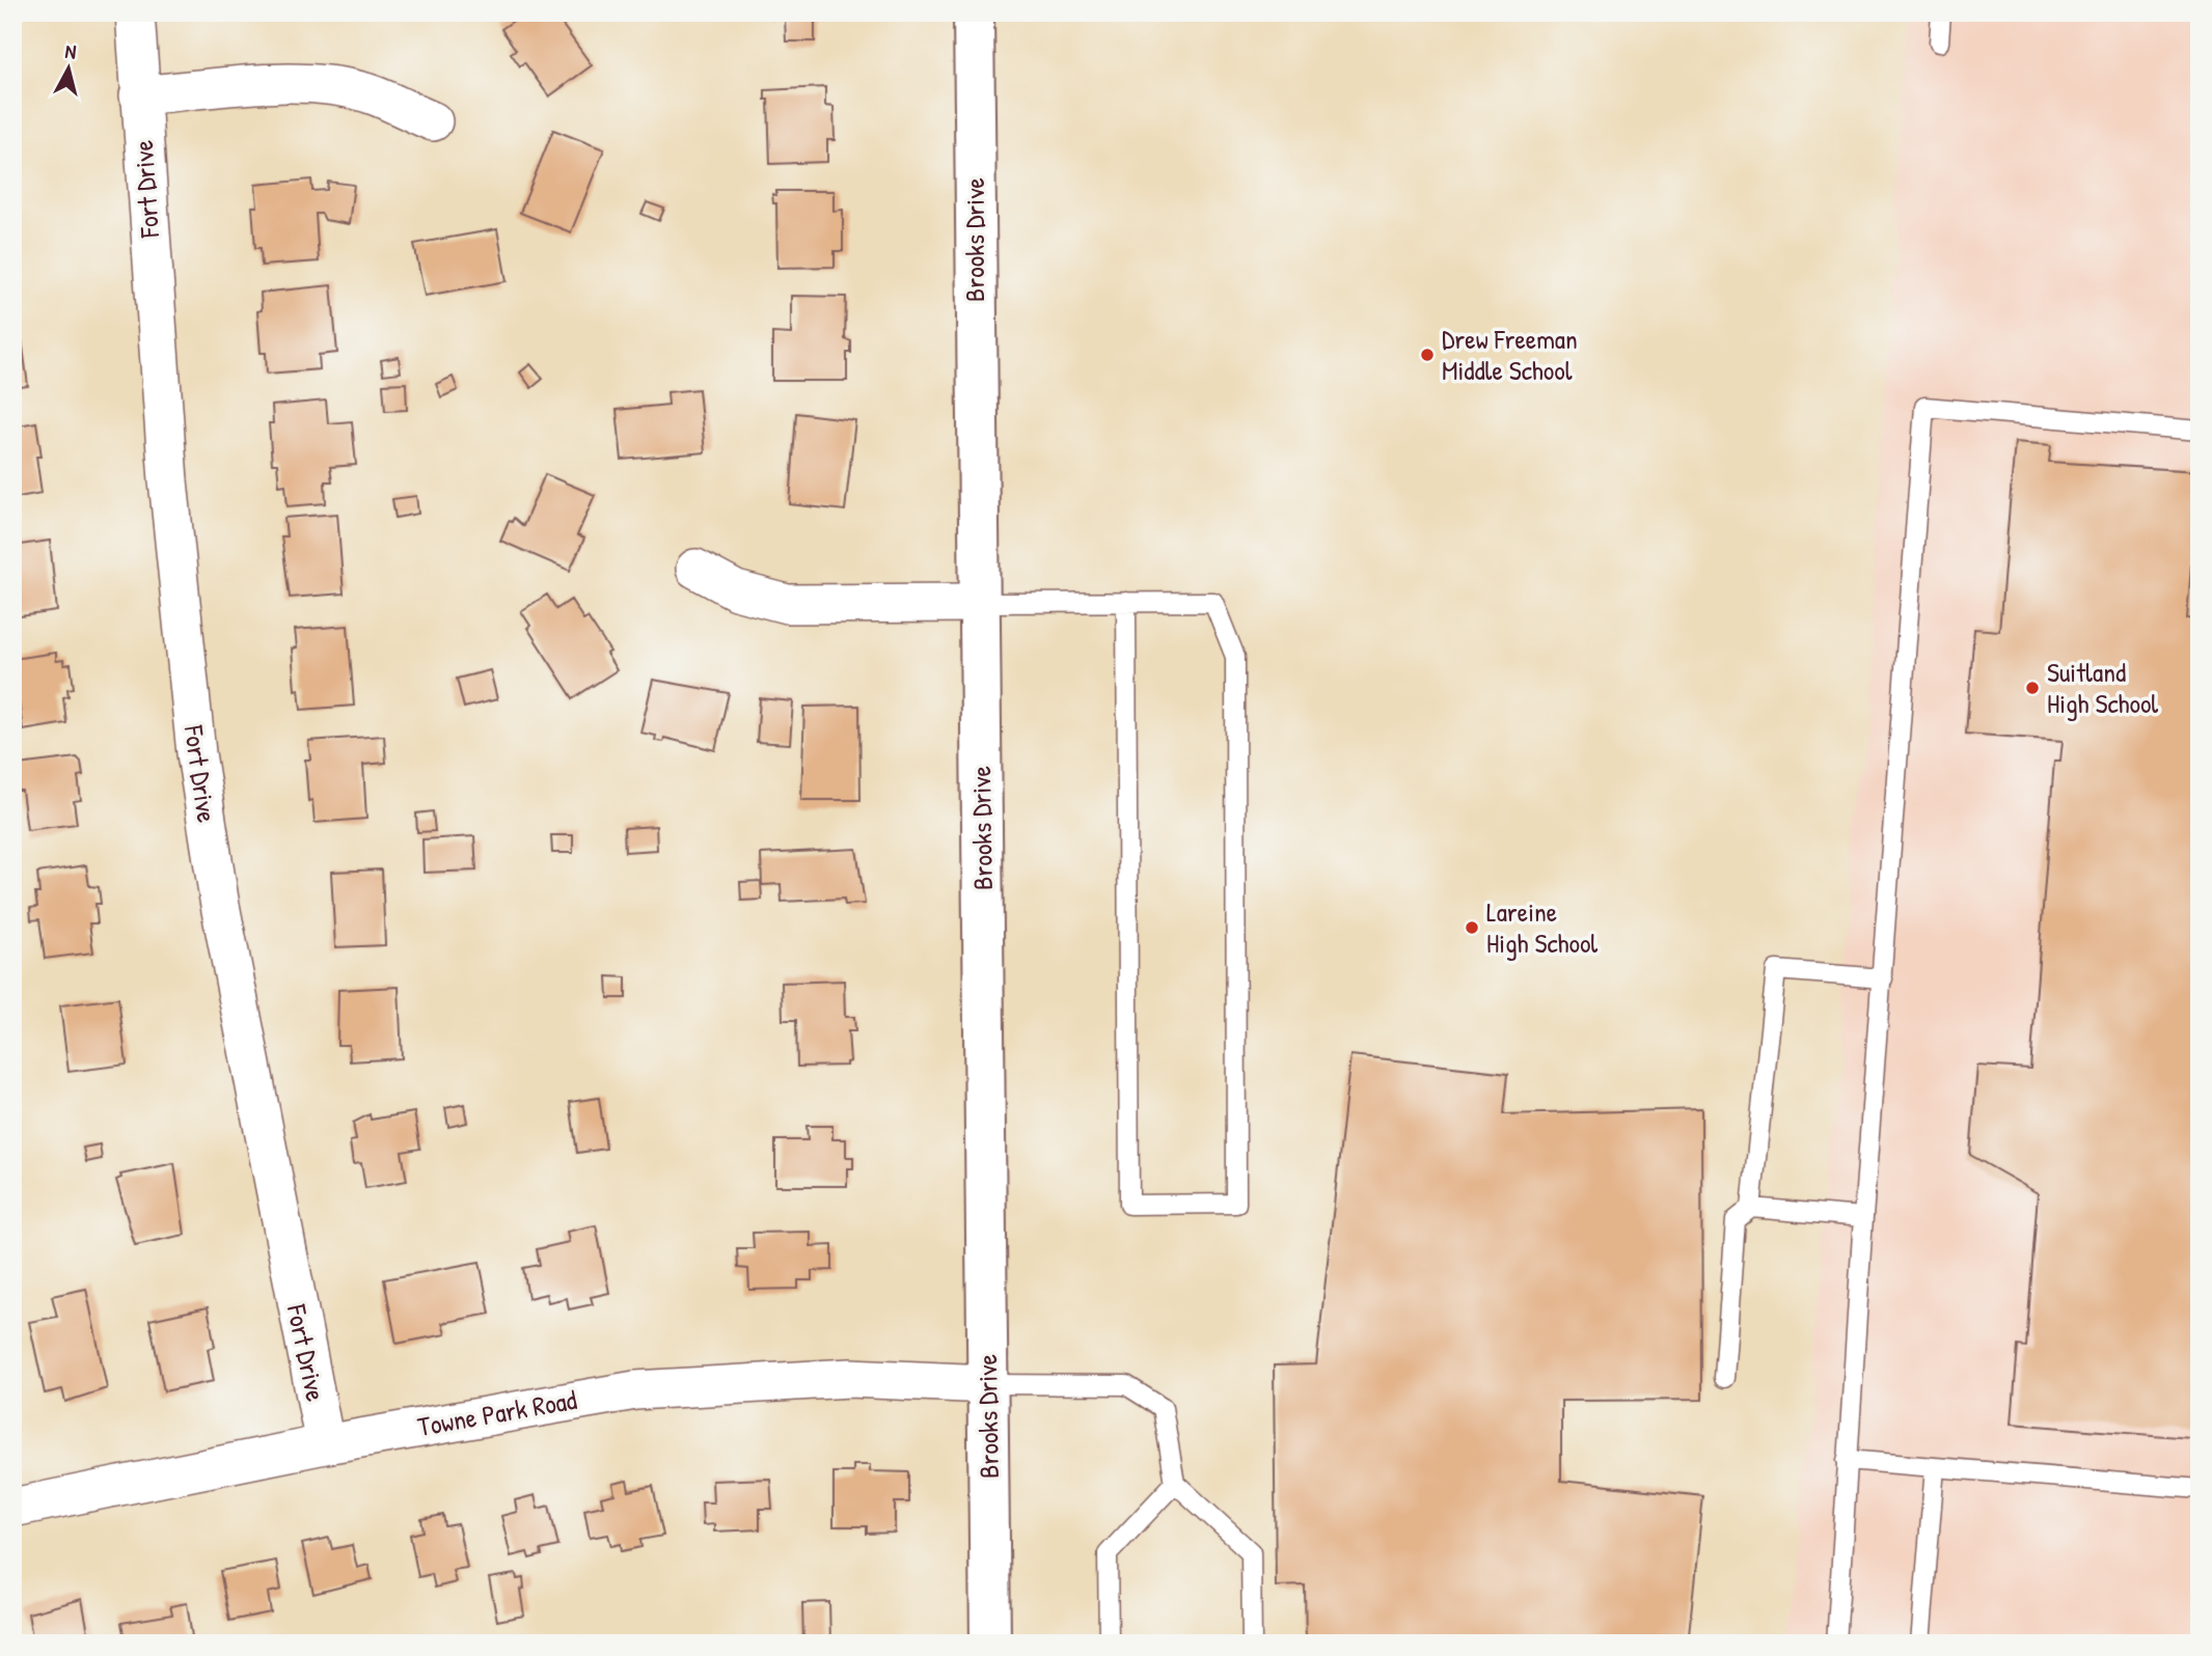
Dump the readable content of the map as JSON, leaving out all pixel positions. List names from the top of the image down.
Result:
{
  "streets": {
    "street": ["Fort Drive", "Brooks Drive", "Towne Park Road"]
  },
  "crossings": [
    ["Fort Drive", "Towne Park Road"],
    ["Brooks Drive", "Towne Park Road"]
  ],
  "places": ["Drew Freeman Middle School", "Suitland High School", "Lareine High School"],
  "north": "top"
}
